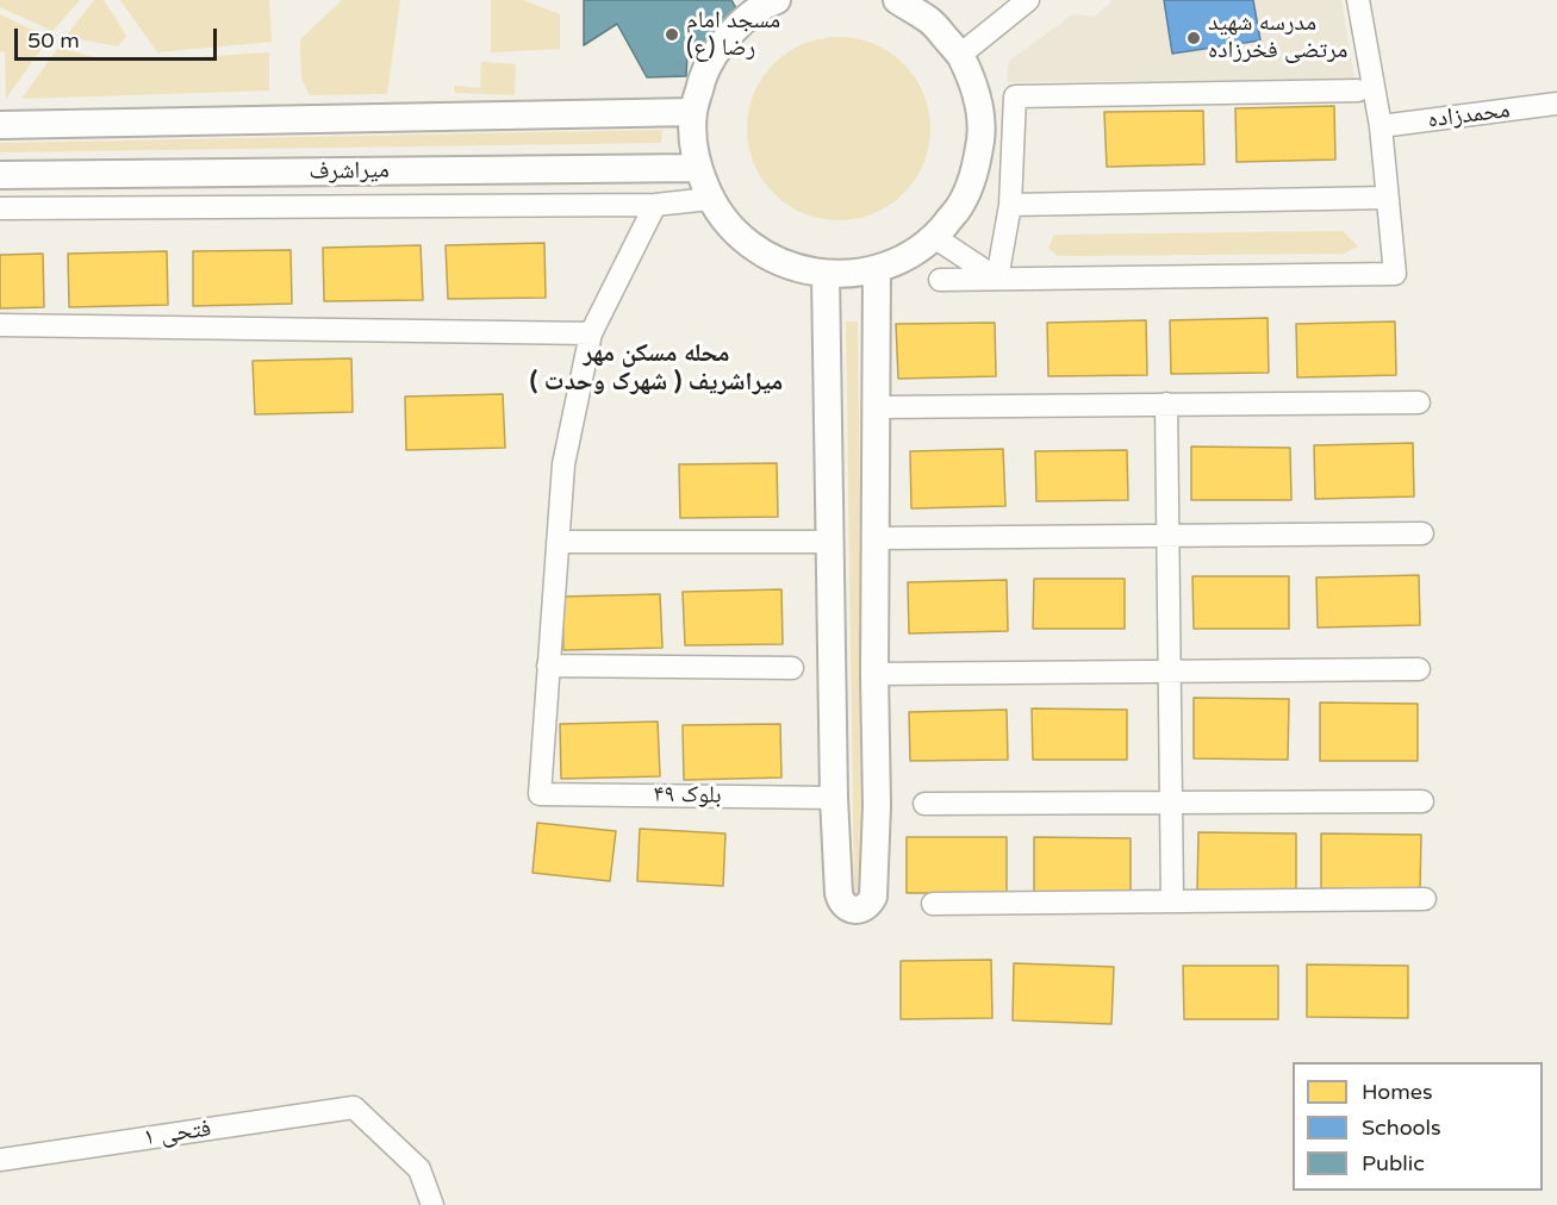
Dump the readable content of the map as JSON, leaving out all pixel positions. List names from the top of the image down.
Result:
{
  "streets": {
    "street": [
      "محمدزاده",
      "میراشرف",
      "بلوک ۴۹",
      "فتحی ۱"
    ]
  },
  "districts": ["محله مسکن مهر میراشریف ( شهرک وحدت )"],
  "places": ["مسجد امام رضا (ع)", "مدرسه شهید مرتضی فخرزاده"],
  "legend": ["Homes", "Schools", "Public"],
  "scale_bar": "50 m"
}
